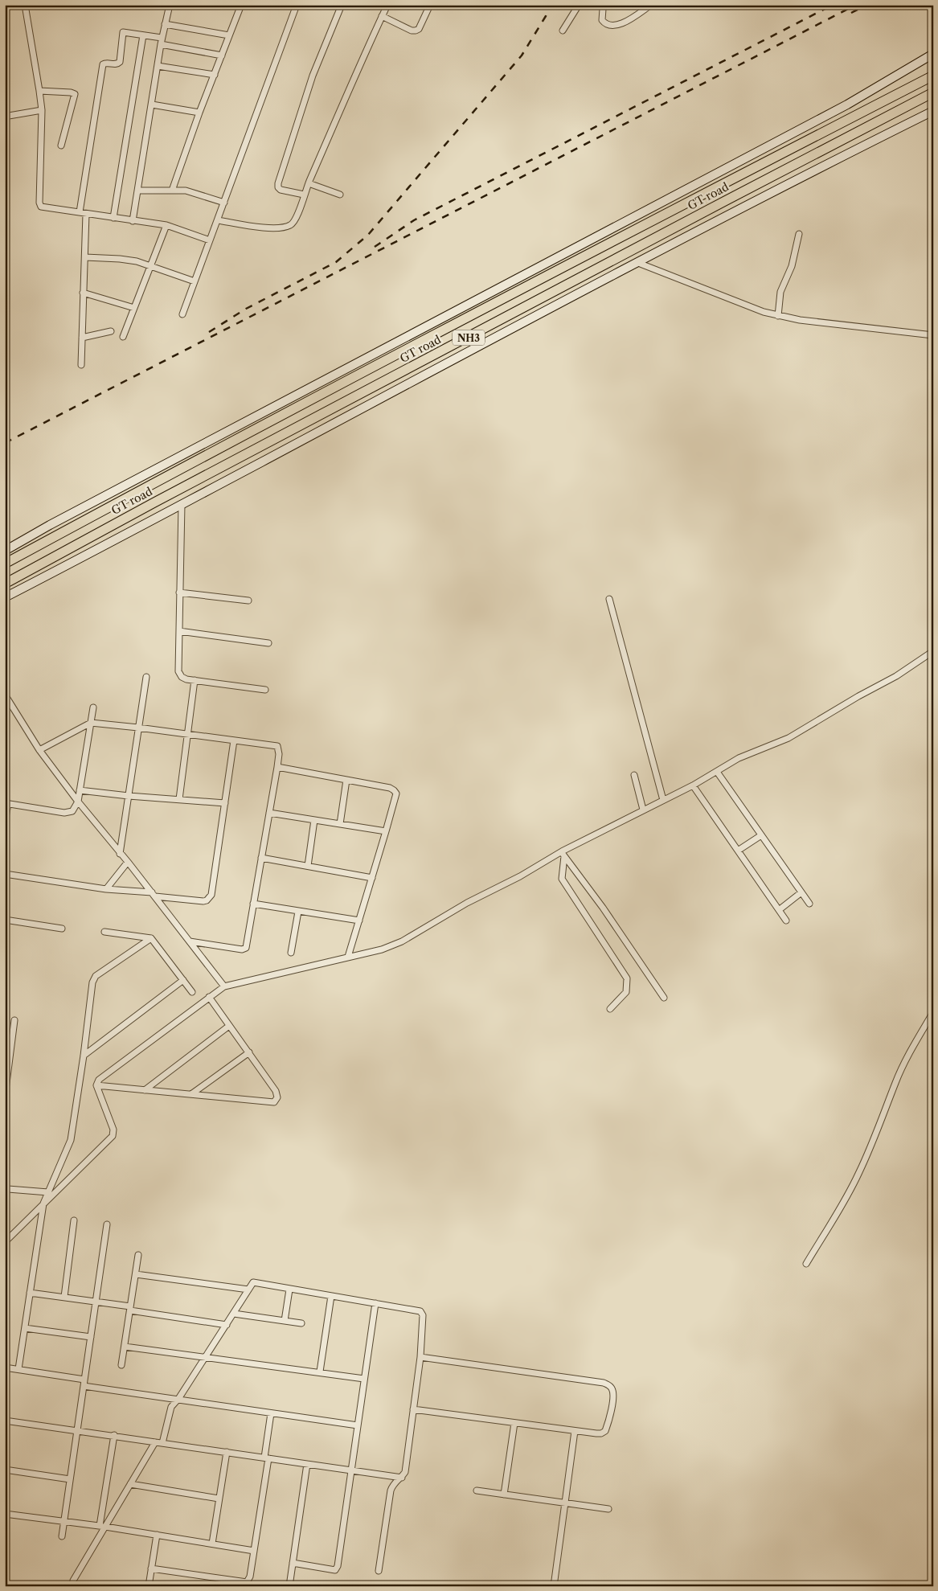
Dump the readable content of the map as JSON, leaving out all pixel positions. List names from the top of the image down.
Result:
{
  "streets": {
    "highway": ["GT road", "NH3"]
  }
}
